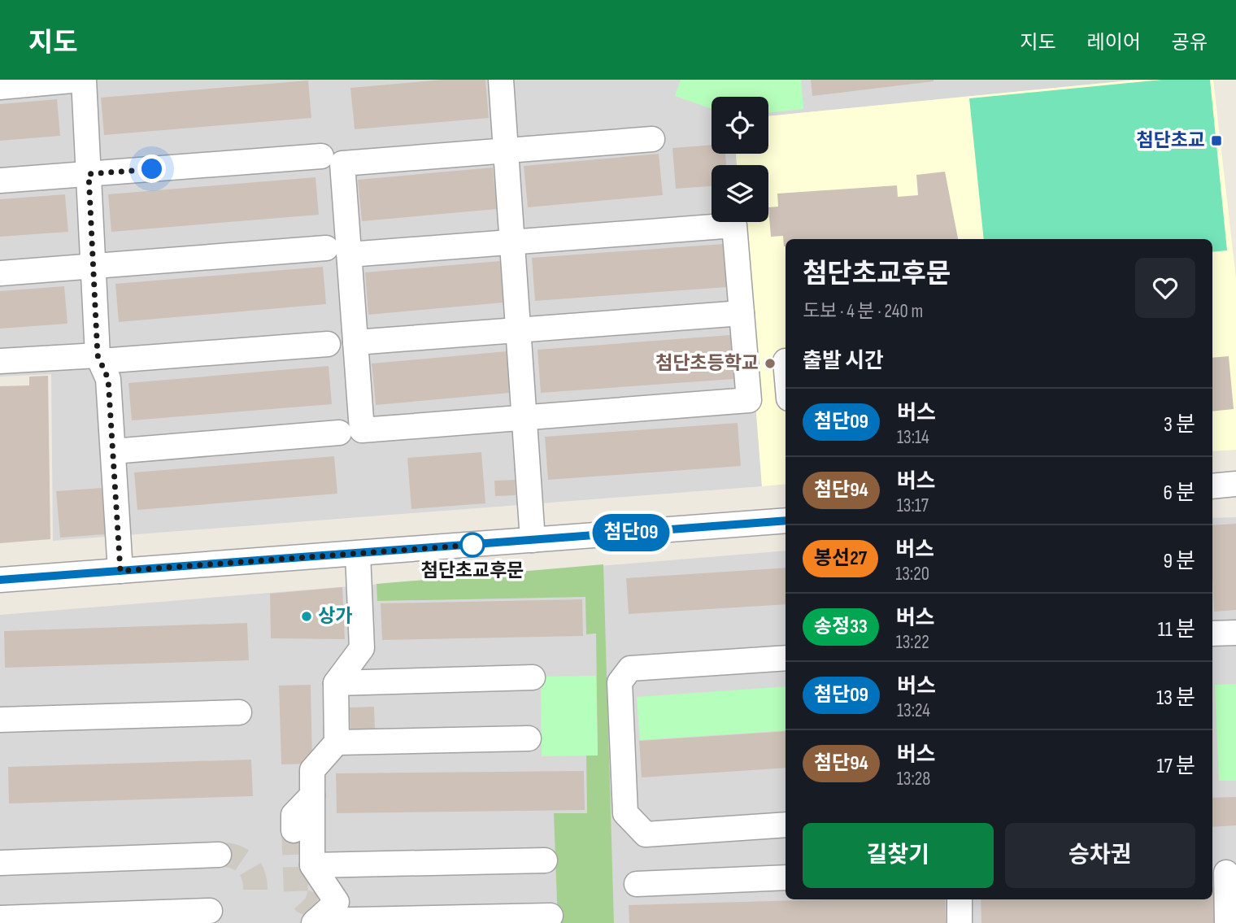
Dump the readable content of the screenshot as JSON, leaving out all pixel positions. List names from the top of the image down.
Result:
{
  "places": {
    "transit": ["첨단초교"],
    "other": ["첨단초등학교", "첨단초교후문", "상가"]
  },
  "lines": ["bus line 첨단09"],
  "page": {
    "header": "지도",
    "nav": ["지도", "레이어", "공유"],
    "on_map": "첨단09",
    "heading": [
      ["첨단초교후문", "도보 · 4 분 · 240 m"],
      "출발 시간"
    ],
    "list": [
      {
        "mark": "첨단09",
        "name": "버스",
        "note": "13:14",
        "value": "3 분"
      },
      {
        "mark": "첨단94",
        "name": "버스",
        "note": "13:17",
        "value": "6 분"
      },
      {
        "mark": "봉선27",
        "name": "버스",
        "note": "13:20",
        "value": "9 분"
      },
      {
        "mark": "송정33",
        "name": "버스",
        "note": "13:22",
        "value": "11 분"
      },
      {
        "mark": "첨단09",
        "name": "버스",
        "note": "13:24",
        "value": "13 분"
      },
      {
        "mark": "첨단94",
        "name": "버스",
        "note": "13:28",
        "value": "17 분"
      }
    ],
    "buttons": ["길찾기", "승차권"]
  }
}
